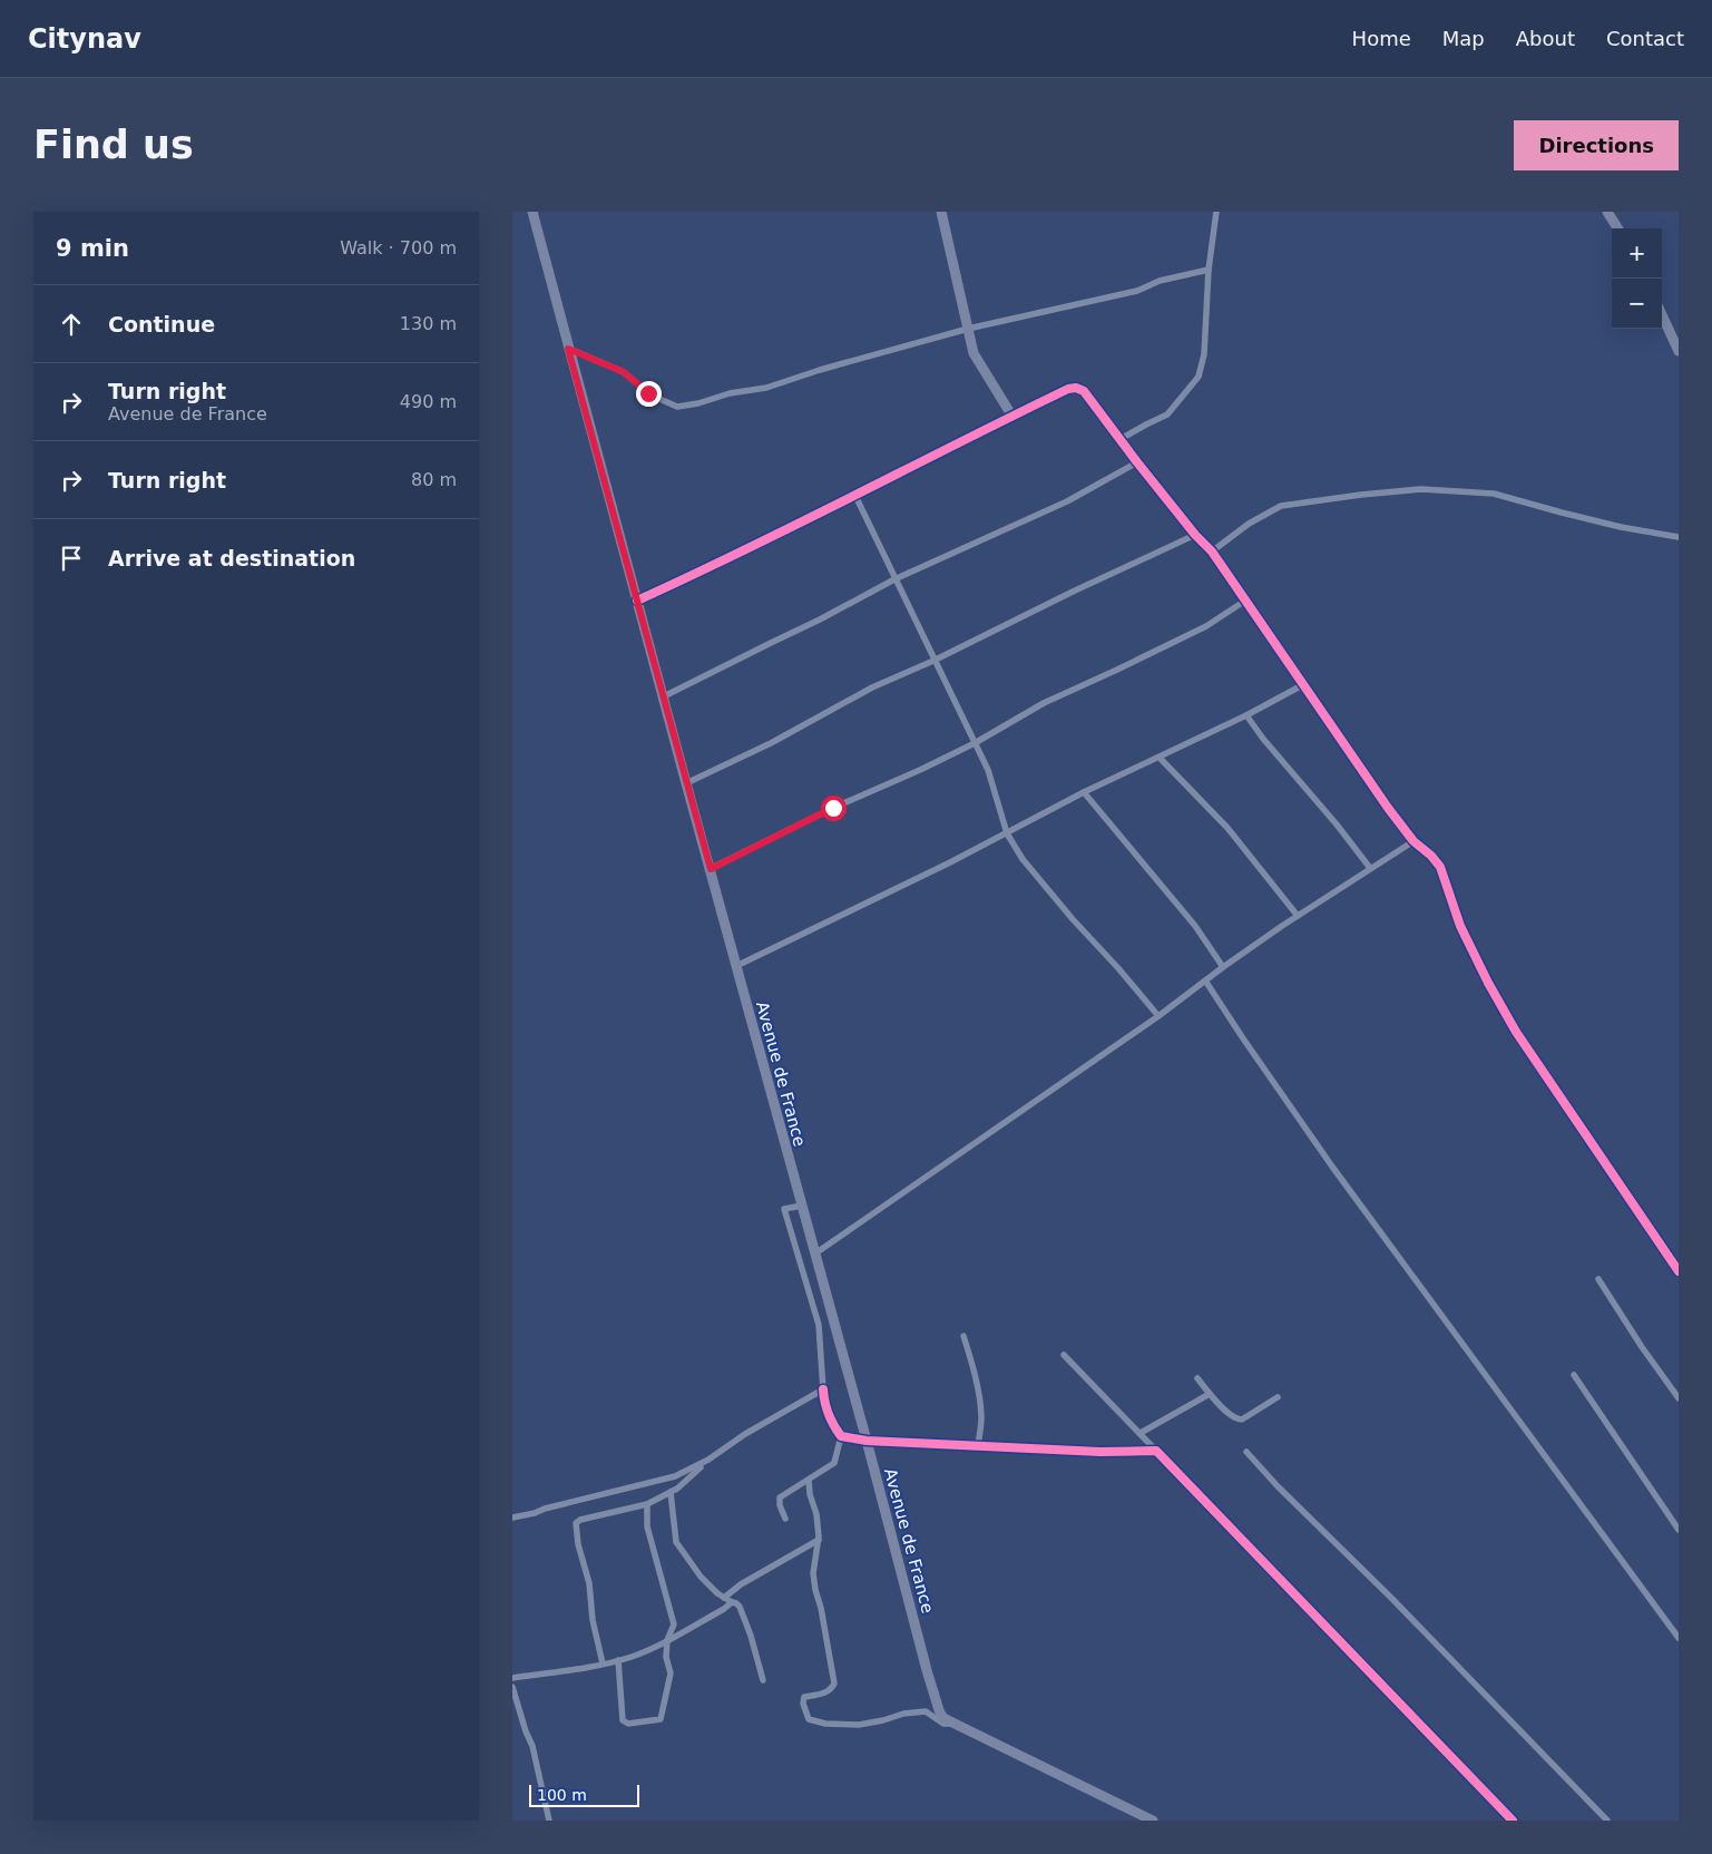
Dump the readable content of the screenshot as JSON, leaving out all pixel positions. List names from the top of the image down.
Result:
{
  "streets": {
    "main road": ["Avenue de France"]
  },
  "scale_bar": "100 m",
  "page": {
    "header": "Citynav",
    "nav": [
      "Home",
      "Map",
      "About",
      "Contact"
    ],
    "buttons": "Directions",
    "title": "Find us",
    "heading": ["9 min", "Walk · 700 m"],
    "map_buttons": ["+", "−"],
    "list": [
      ["Continue", "130 m"],
      ["Turn right", "Avenue de France", "490 m"],
      ["Turn right", "80 m"],
      "Arrive at destination"
    ],
    "scale": "100 m"
  }
}
